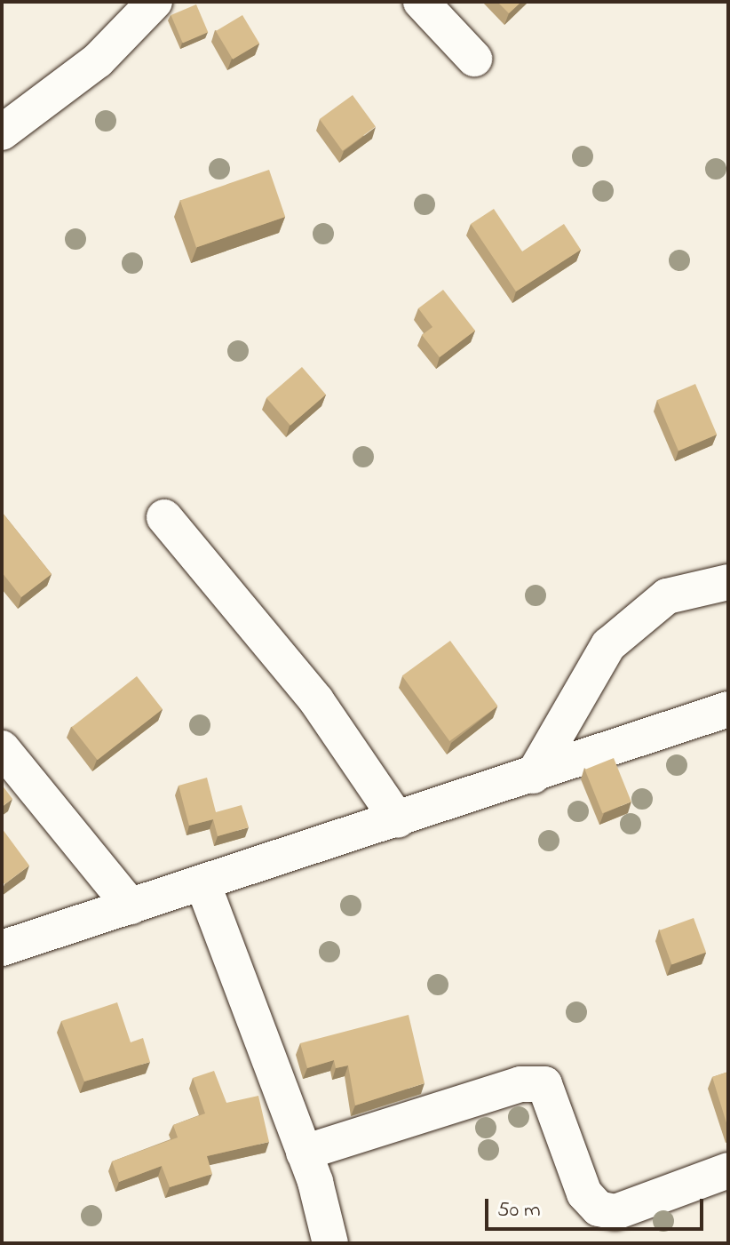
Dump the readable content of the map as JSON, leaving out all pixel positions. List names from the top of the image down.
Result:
{
  "scale_bar": "50 m"
}
